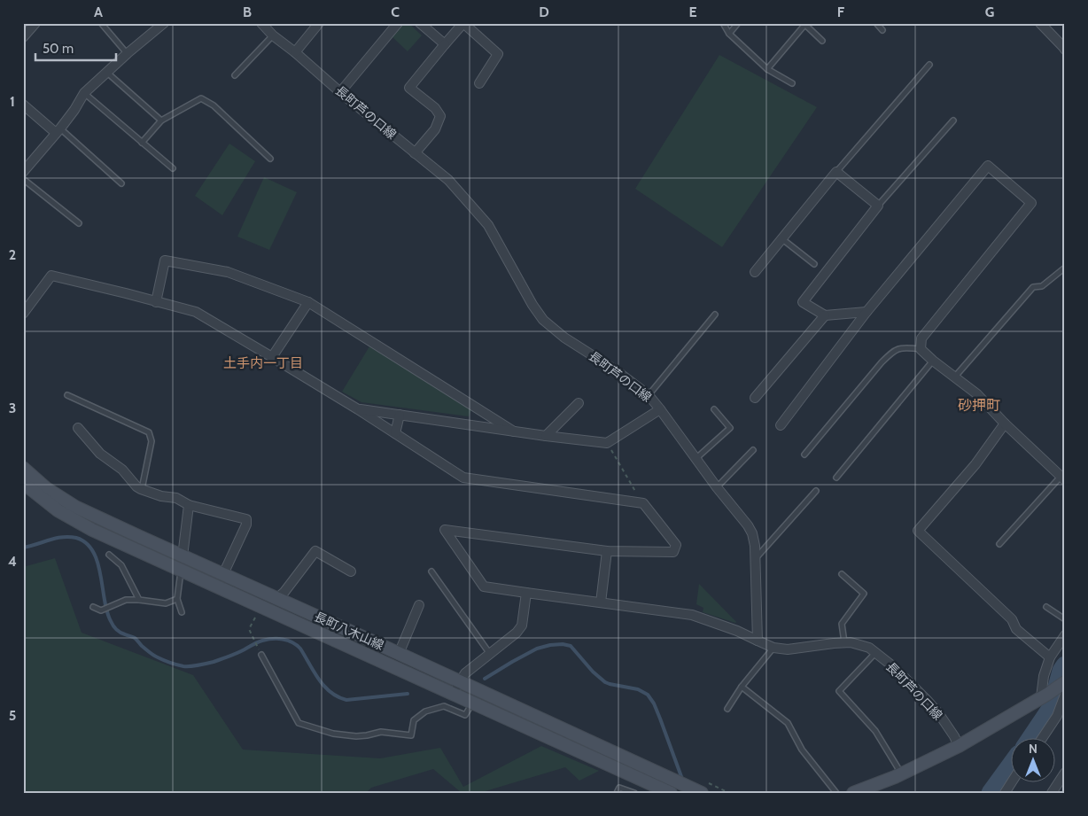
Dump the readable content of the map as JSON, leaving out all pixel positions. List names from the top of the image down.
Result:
{
  "streets": {
    "street": ["長町芦の口線", "長町八木山線"]
  },
  "districts": ["土手内一丁目", "砂押町"],
  "scale_bar": "50 m",
  "north": "top",
  "grid": {
    "columns": [
      "A",
      "B",
      "C",
      "D",
      "E",
      "F",
      "G"
    ],
    "rows": [
      "1",
      "2",
      "3",
      "4",
      "5"
    ]
  }
}
